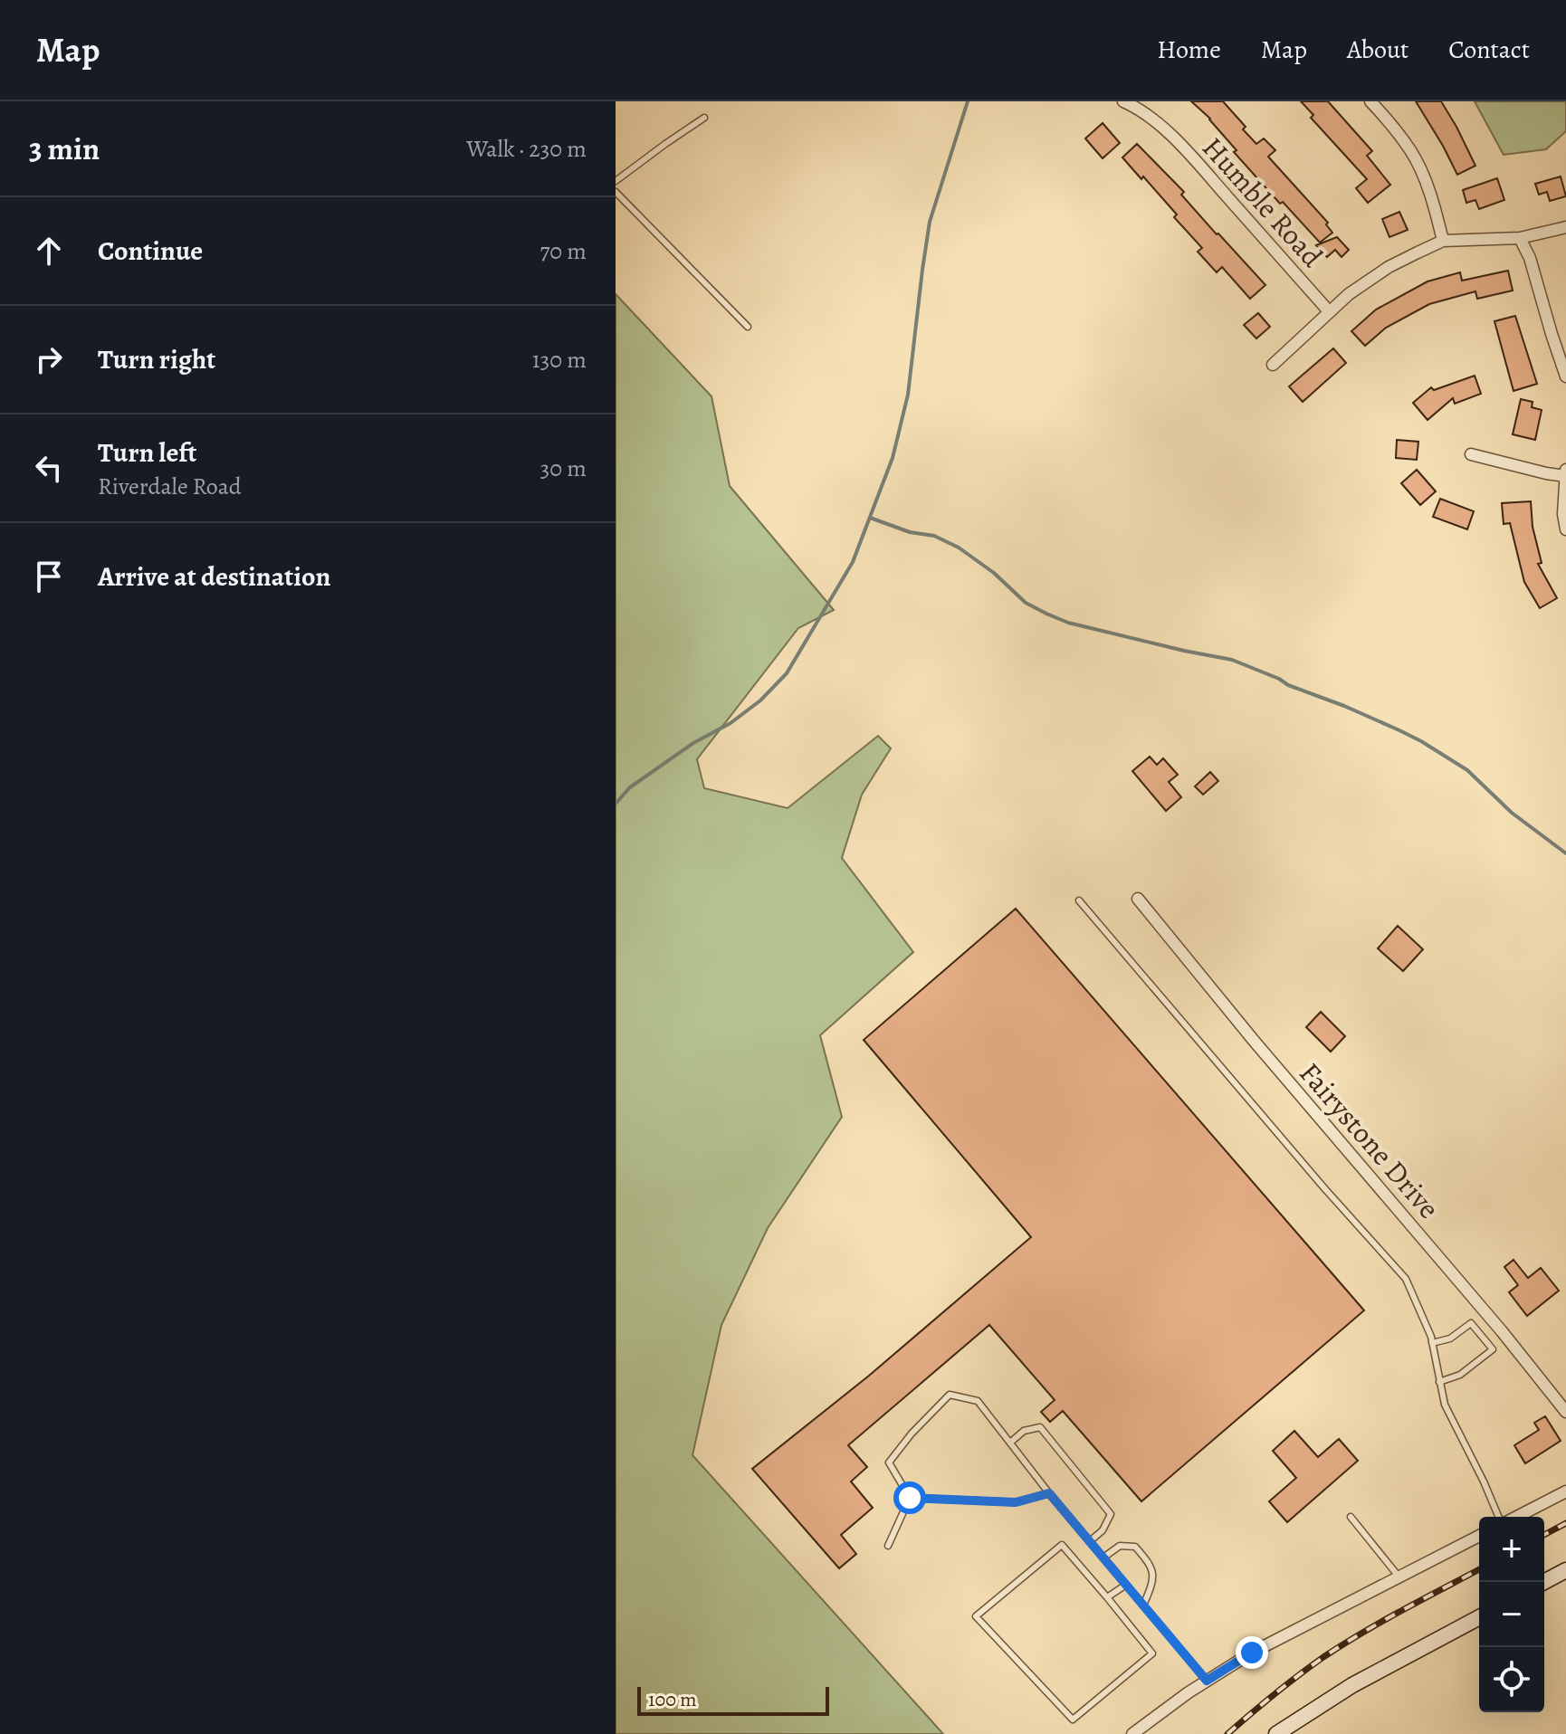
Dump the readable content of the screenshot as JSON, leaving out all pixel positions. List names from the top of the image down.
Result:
{
  "streets": {
    "street": ["Humble Road", "Fairystone Drive"]
  },
  "scale_bar": "100 m",
  "page": {
    "header": "Map",
    "nav": [
      "Home",
      "Map",
      "About",
      "Contact"
    ],
    "heading": ["3 min", "Walk · 230 m"],
    "list": [
      ["Continue", "70 m"],
      ["Turn right", "130 m"],
      ["Turn left", "Riverdale Road", "30 m"],
      "Arrive at destination"
    ],
    "map_buttons": ["+", "−"],
    "scale": "100 m"
  }
}
